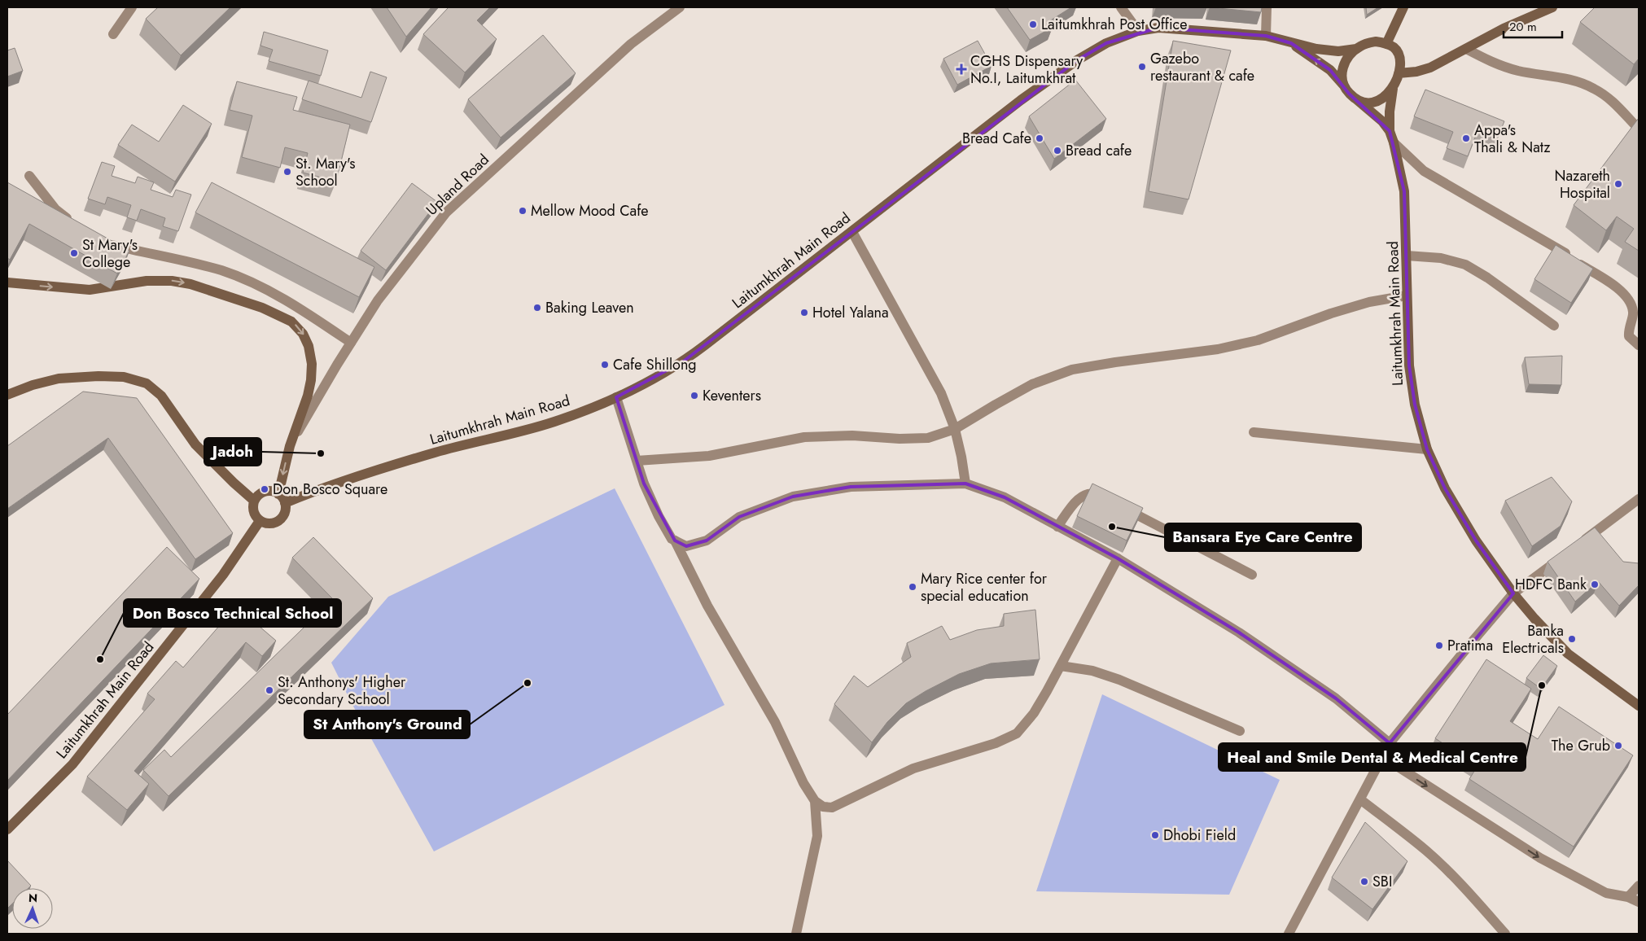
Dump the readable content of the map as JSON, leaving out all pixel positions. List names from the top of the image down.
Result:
{
  "streets": {
    "street": ["Upland Road", "Laitumkhrah Main Road"]
  },
  "places": {
    "other": [
      "Laitumkhrah Post Office",
      "Gazebo restaurant & cafe",
      "Bread Cafe",
      "Appa's Thali & Natz",
      "Bread cafe",
      "St. Mary's School",
      "Nazareth Hospital",
      "Mellow Mood Cafe",
      "St Mary's College",
      "Baking Leaven",
      "Hotel Yalana",
      "Cafe Shillong",
      "Keventers",
      "Jadoh",
      "Don Bosco Square",
      "Bansara Eye Care Centre",
      "HDFC Bank",
      "Mary Rice center for special education",
      "Banka Electricals",
      "Pratima",
      "Don Bosco Technical School",
      "St Anthony's Ground",
      "Heal and Smile Dental & Medical Centre",
      "St. Anthonys' Higher Secondary School",
      "The Grub",
      "Dhobi Field",
      "SBI"
    ],
    "health": ["CGHS Dispensary No.I, Laitumkhrat"]
  },
  "scale_bar": "20 m",
  "north": "top"
}
